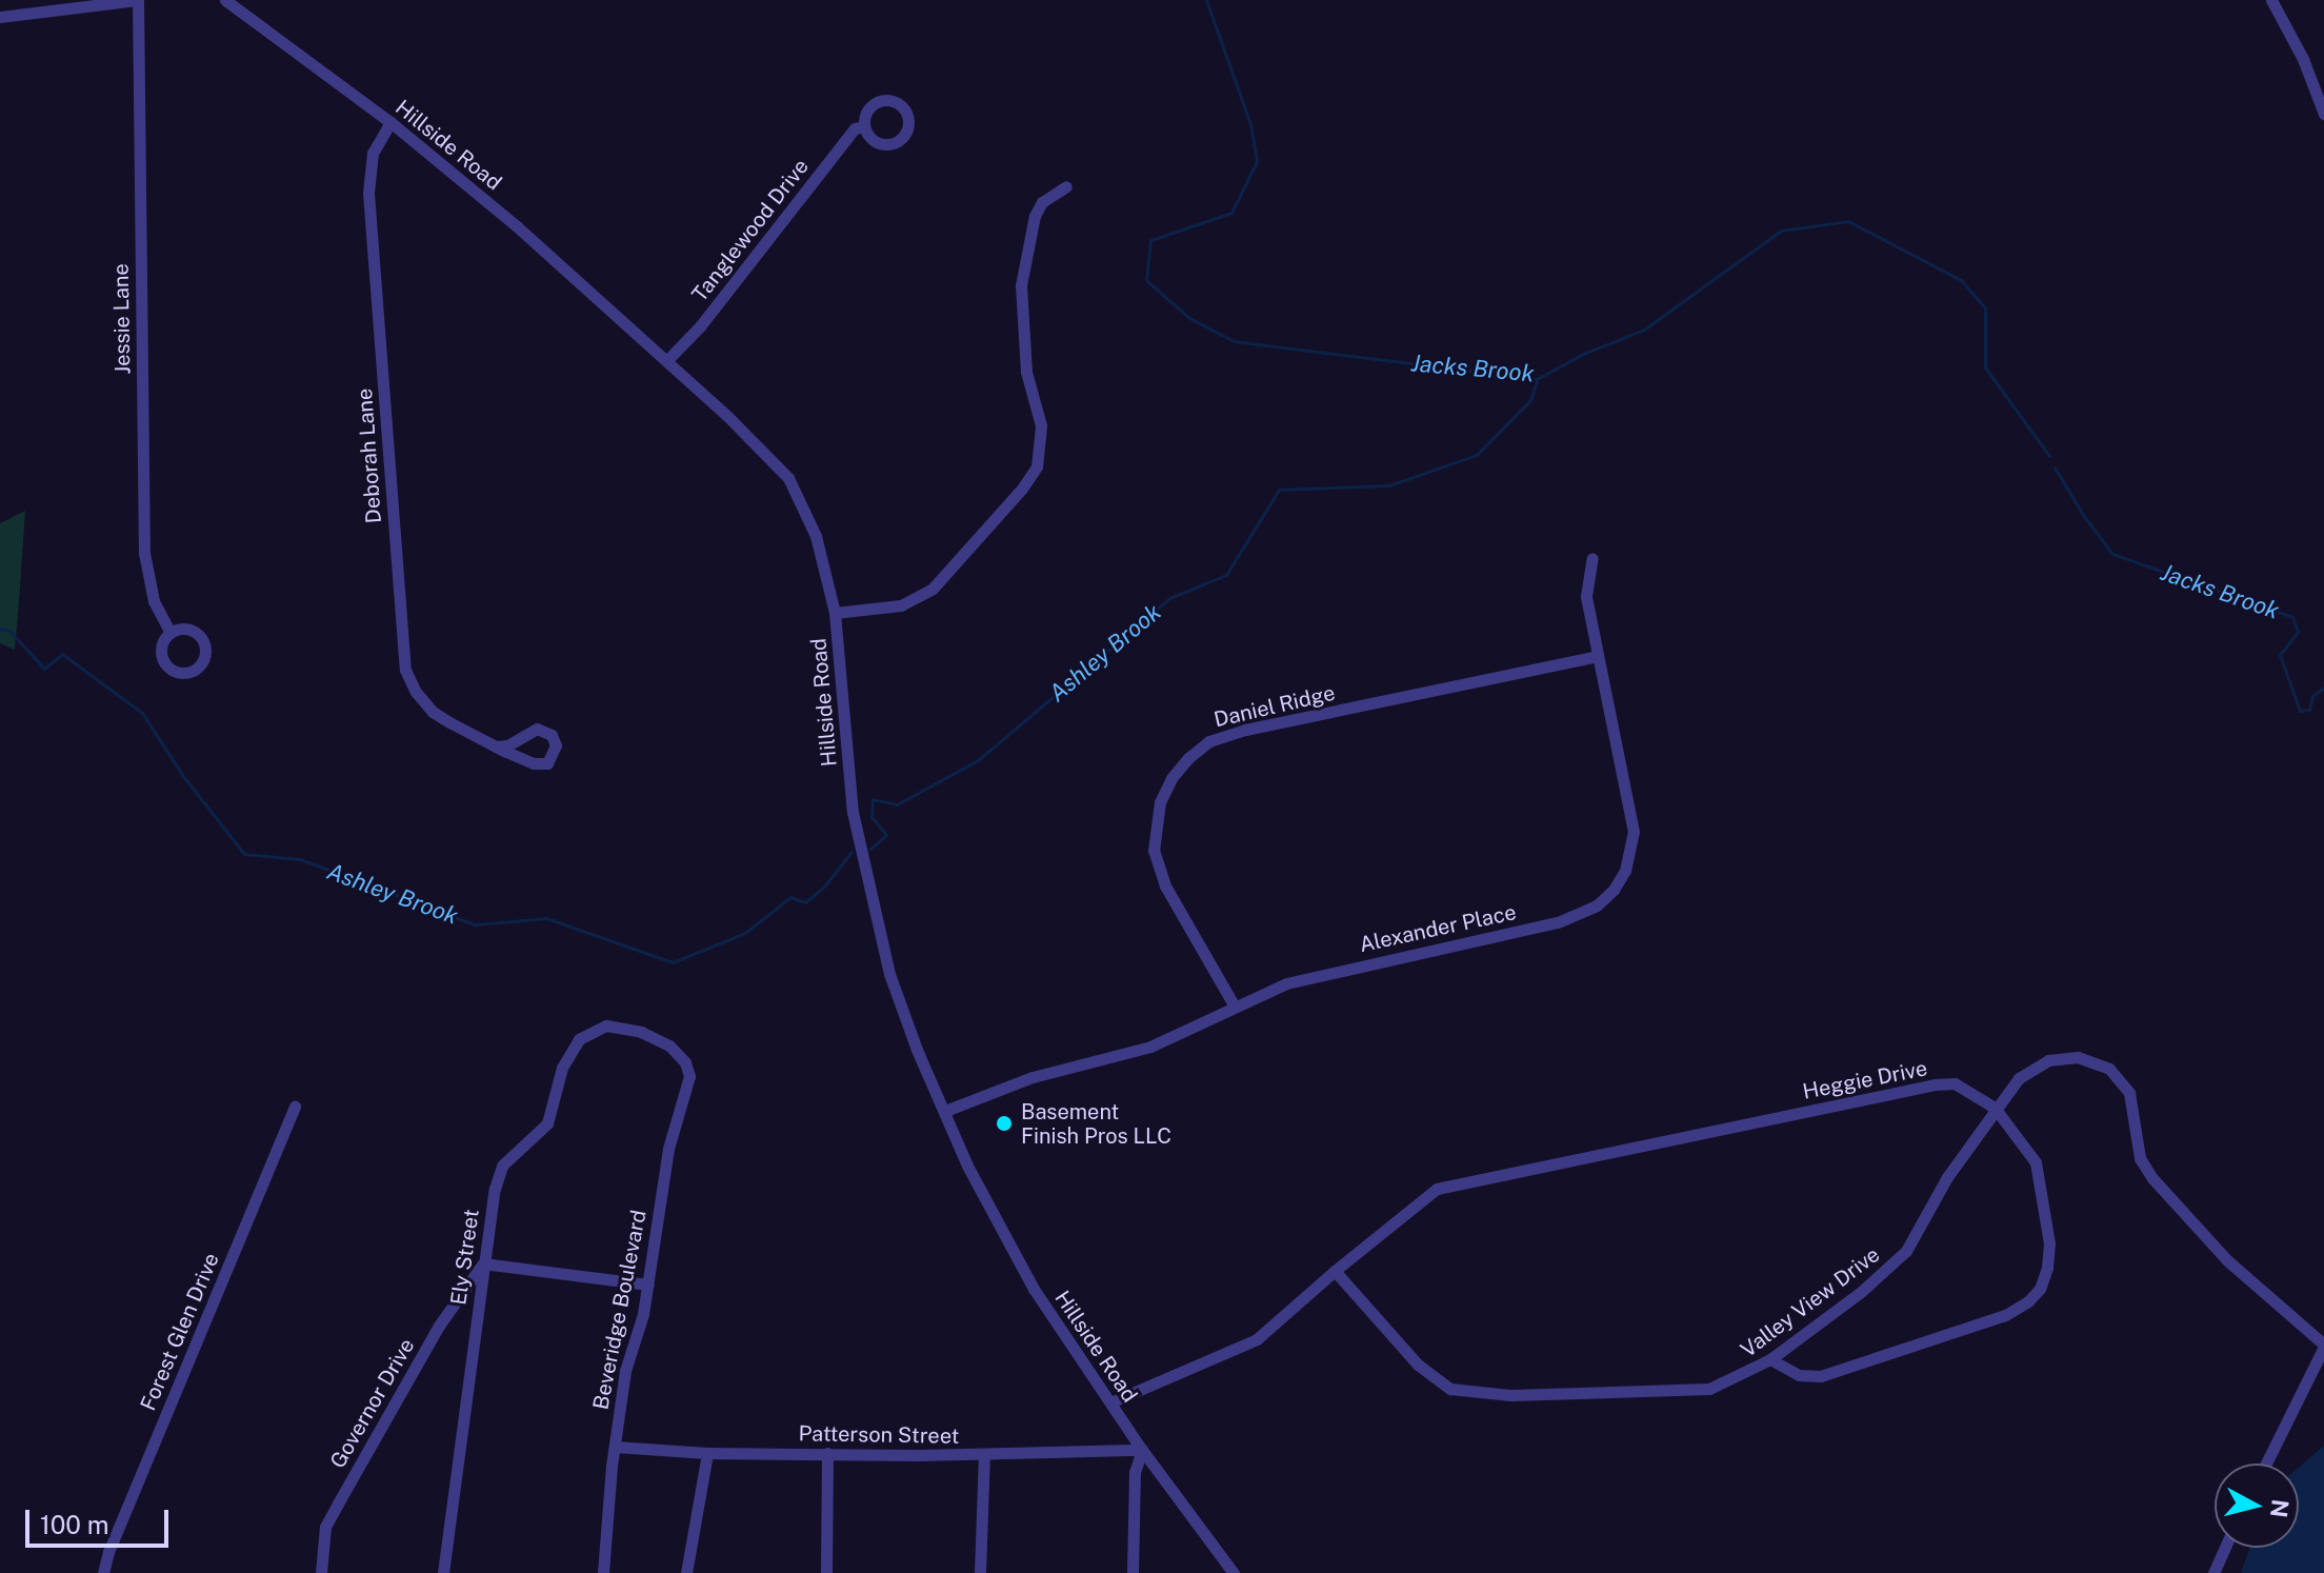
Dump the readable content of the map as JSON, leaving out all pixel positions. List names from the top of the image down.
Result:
{
  "streets": {
    "street": [
      "Hillside Road",
      "Tanglewood Drive",
      "Jessie Lane",
      "Deborah Lane",
      "Daniel Ridge",
      "Alexander Place",
      "Heggie Drive",
      "Ely Street",
      "Valley View Drive",
      "Beveridge Boulevard",
      "Forest Glen Drive",
      "Governor Drive",
      "Patterson Street"
    ]
  },
  "crossings": [
    ["Hillside Road", "Tanglewood Drive"],
    ["Hillside Road", "Deborah Lane"],
    ["Hillside Road", "Alexander Place"],
    ["Hillside Road", "Patterson Street"],
    ["Daniel Ridge", "Alexander Place"],
    ["Heggie Drive", "Valley View Drive"],
    ["Ely Street", "Beveridge Boulevard"],
    ["Ely Street", "Governor Drive"],
    ["Beveridge Boulevard", "Patterson Street"]
  ],
  "water": ["Jacks Brook", "Ashley Brook"],
  "places": ["Basement Finish Pros LLC"],
  "scale_bar": "100 m",
  "north": "right"
}
